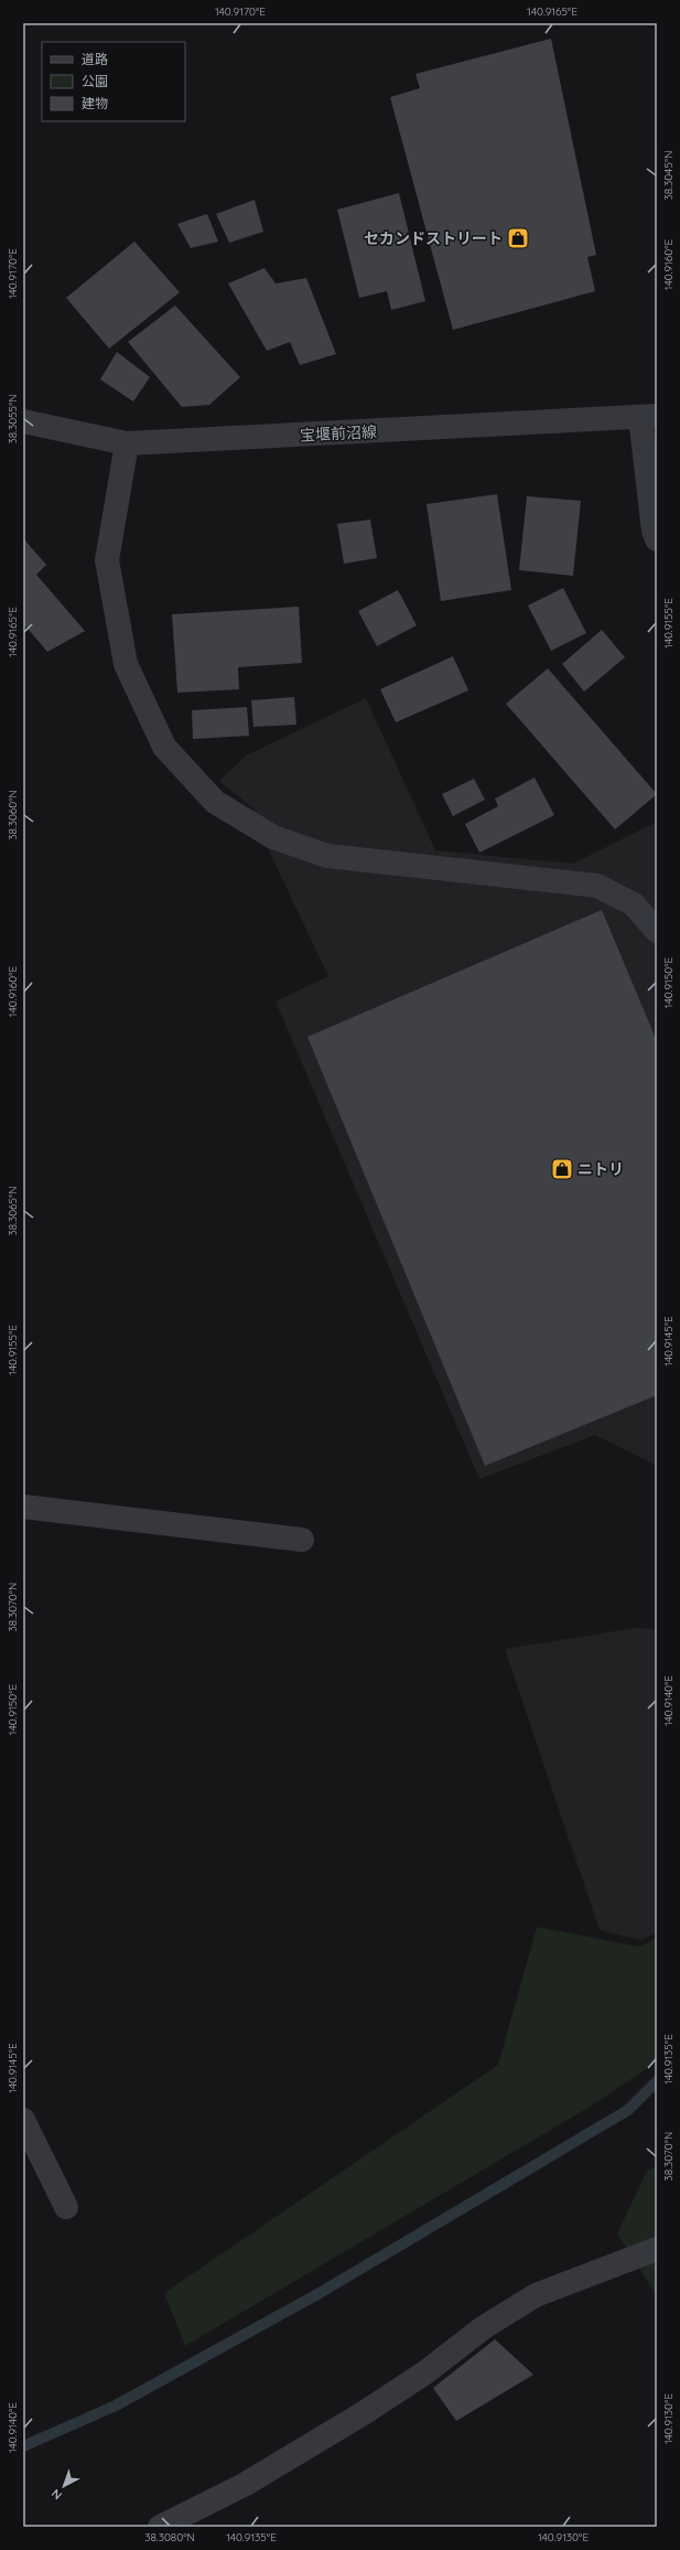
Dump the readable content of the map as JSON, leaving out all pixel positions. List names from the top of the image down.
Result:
{
  "streets": {
    "street": ["宝堰前沼線"]
  },
  "places": {
    "shop": ["セカンドストリート", "ニトリ"]
  },
  "legend": ["道路", "公園", "建物"],
  "north": "bottom left",
  "coordinates": [
    "140.9170°E",
    "140.9165°E",
    "38.3045°N",
    "140.9160°E",
    "38.3055°N",
    "140.9155°E",
    "38.3060°N",
    "140.9150°E",
    "38.3065°N",
    "140.9145°E",
    "38.3070°N",
    "140.9140°E",
    "140.9135°E",
    "140.9130°E",
    "38.3080°N"
  ]
}
